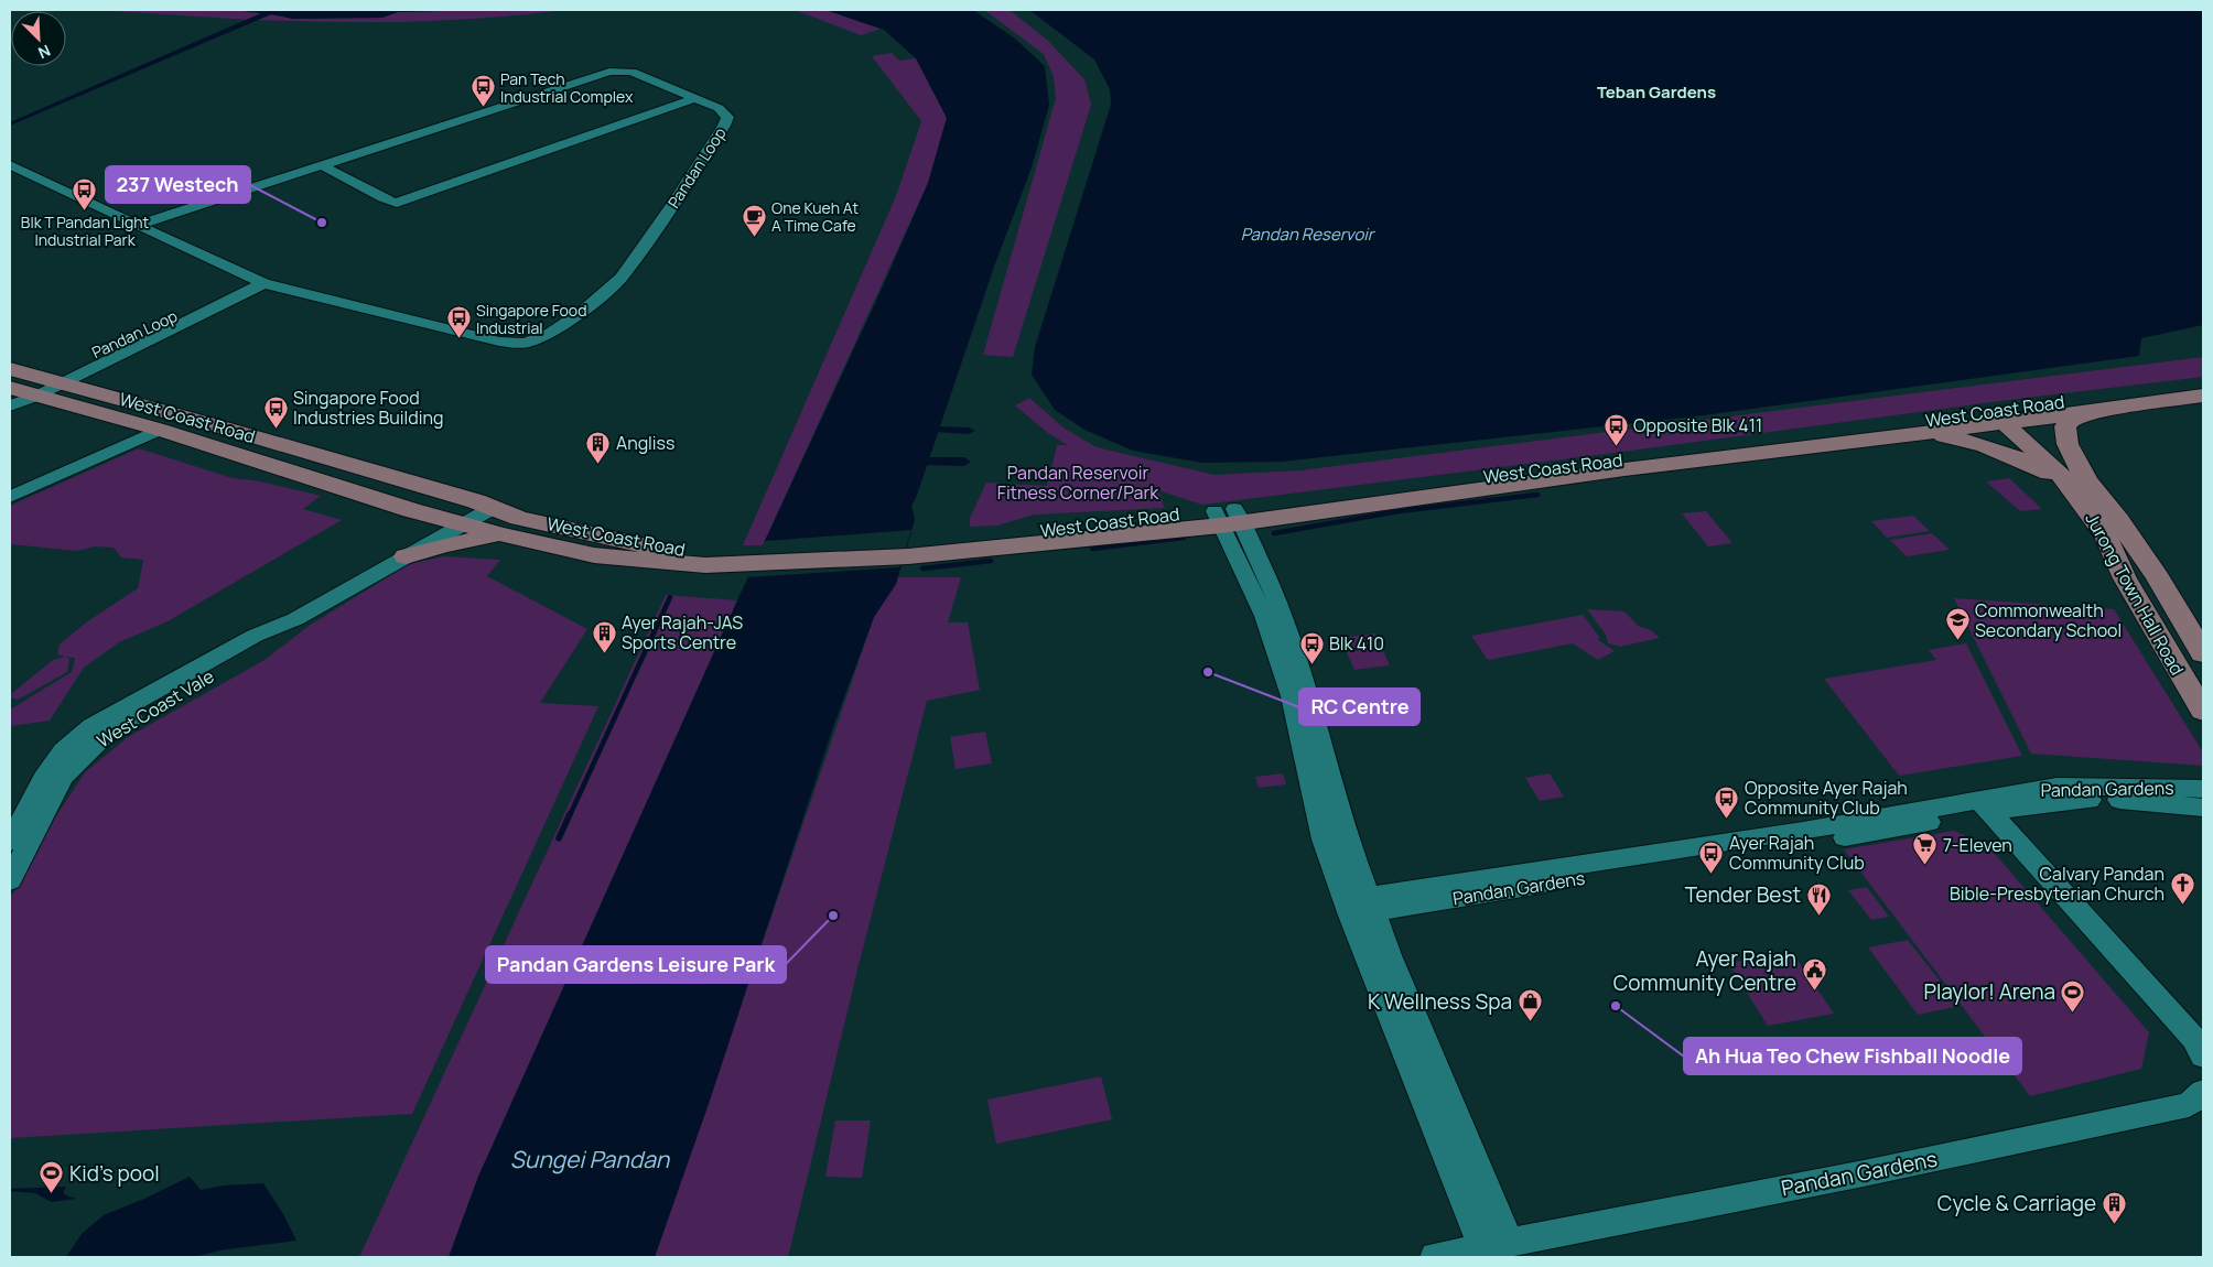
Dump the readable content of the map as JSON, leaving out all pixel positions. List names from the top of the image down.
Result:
{
  "streets": {
    "main road": ["West Coast Road", "Jurong Town Hall Road"],
    "street": ["Pandan Loop", "West Coast Vale", "Pandan Gardens"]
  },
  "crossings": [
    ["Pandan Loop", "West Coast Road"],
    ["West Coast Road", "Jurong Town Hall Road"],
    ["West Coast Road", "West Coast Vale"]
  ],
  "districts": ["Teban Gardens"],
  "water": ["Pandan Reservoir", "Sungei Pandan"],
  "parks": ["Pandan Reservoir Fitness Corner/Park"],
  "places": {
    "bus stop": [
      "Pan Tech Industrial Complex",
      "Blk T Pandan Light Industrial Park",
      "Singapore Food Industrial",
      "Singapore Food Industries Building",
      "Opposite Blk 411",
      "Blk 410",
      "Opposite Ayer Rajah Community Club",
      "Ayer Rajah Community Club"
    ],
    "other": [
      "237 Westech",
      "RC Centre",
      "Pandan Gardens Leisure Park",
      "Ah Hua Teo Chew Fishball Noodle"
    ],
    "cafe": ["One Kueh At A Time Cafe"],
    "building": ["Angliss", "Ayer Rajah-JAS Sports Centre", "Cycle & Carriage"],
    "school or university": ["Commonwealth Secondary School"],
    "supermarket": ["7-Eleven"],
    "church": ["Calvary Pandan Bible-Presbyterian Church"],
    "restaurant": ["Tender Best"],
    "public building": ["Ayer Rajah Community Centre"],
    "sports": ["Playlor! Arena", "Kid's pool"],
    "shop": ["K Wellness Spa"]
  },
  "north": "bottom right"
}
